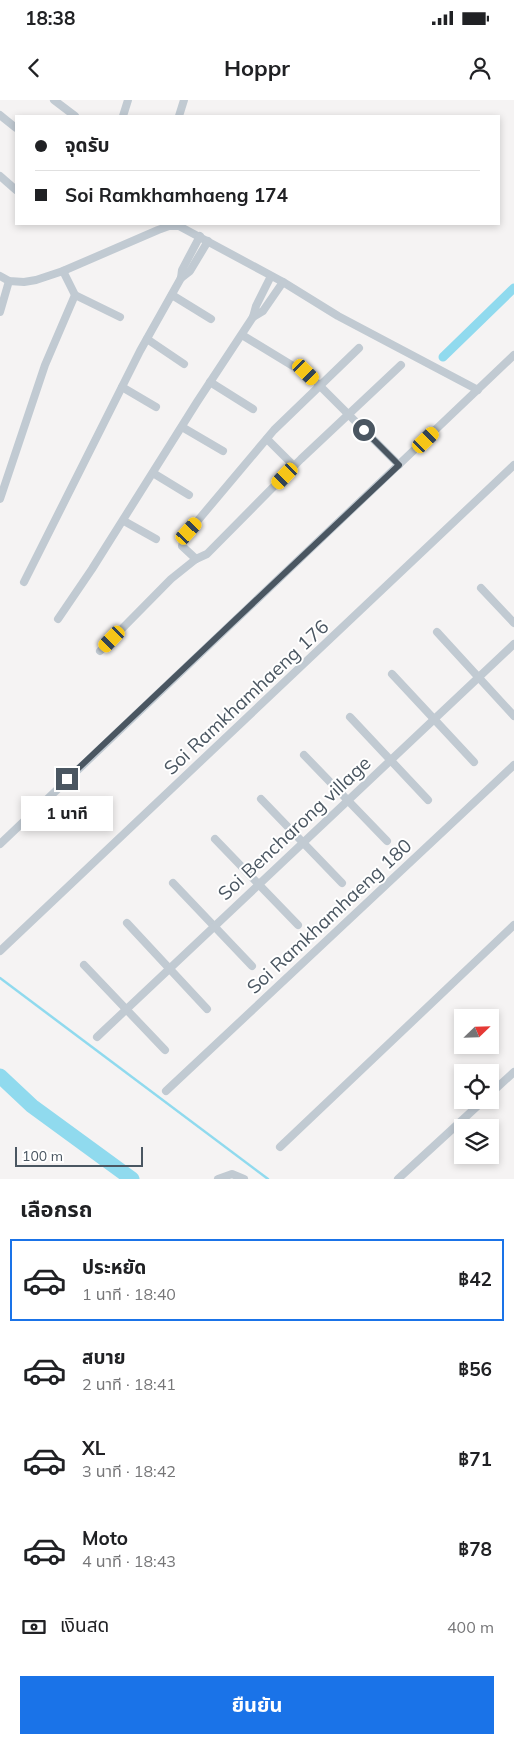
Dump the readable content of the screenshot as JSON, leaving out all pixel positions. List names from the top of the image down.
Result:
{
  "streets": {
    "street": ["Soi Ramkhamhaeng 176", "Soi Bencharong village", "Soi Ramkhamhaeng 180"]
  },
  "scale_bar": "100 m",
  "north": "top right",
  "page": {
    "status": "18:38",
    "header": "Hoppr",
    "banner": ["จุดรับ", "Soi Ramkhamhaeng 174"],
    "bubble": "1 นาที",
    "scale": "100 m",
    "heading": "เลือกรถ",
    "list": [
      {
        "name": "ประหยัด",
        "note": "1 นาที · 18:40",
        "value": "฿42"
      },
      {
        "name": "สบาย",
        "note": "2 นาที · 18:41",
        "value": "฿56"
      },
      {
        "name": "XL",
        "note": "3 นาที · 18:42",
        "value": "฿71"
      },
      {
        "name": "Moto",
        "note": "4 นาที · 18:43",
        "value": "฿78"
      }
    ],
    "pay": ["เงินสด", "400 m"],
    "buttons": "ยืนยัน"
  }
}
